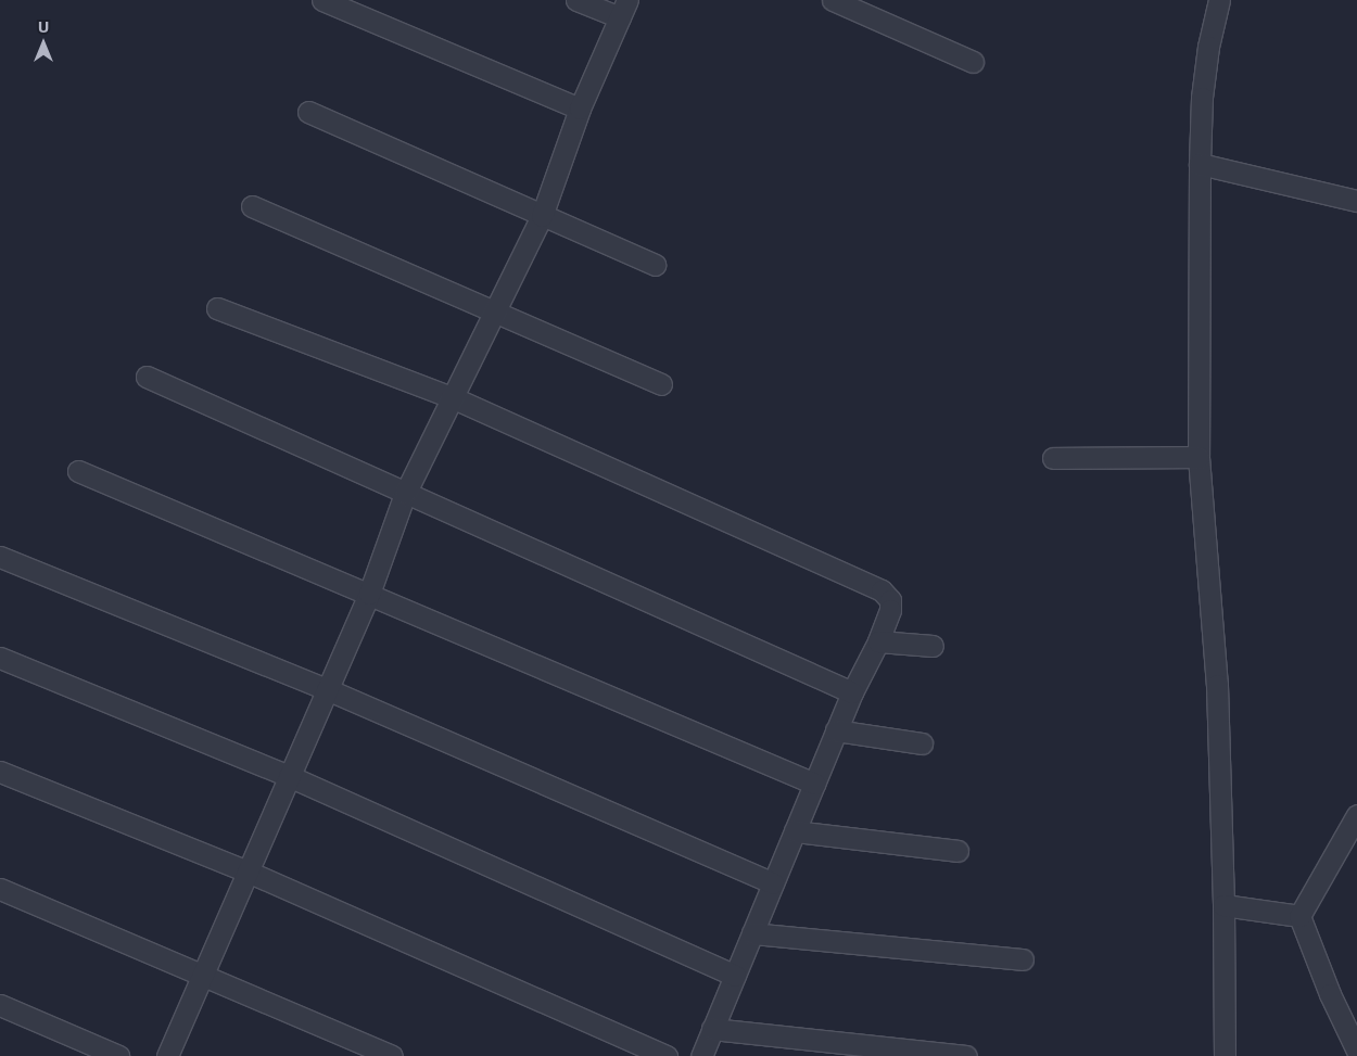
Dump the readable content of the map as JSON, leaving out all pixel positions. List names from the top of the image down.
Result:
{
  "north": "top"
}
